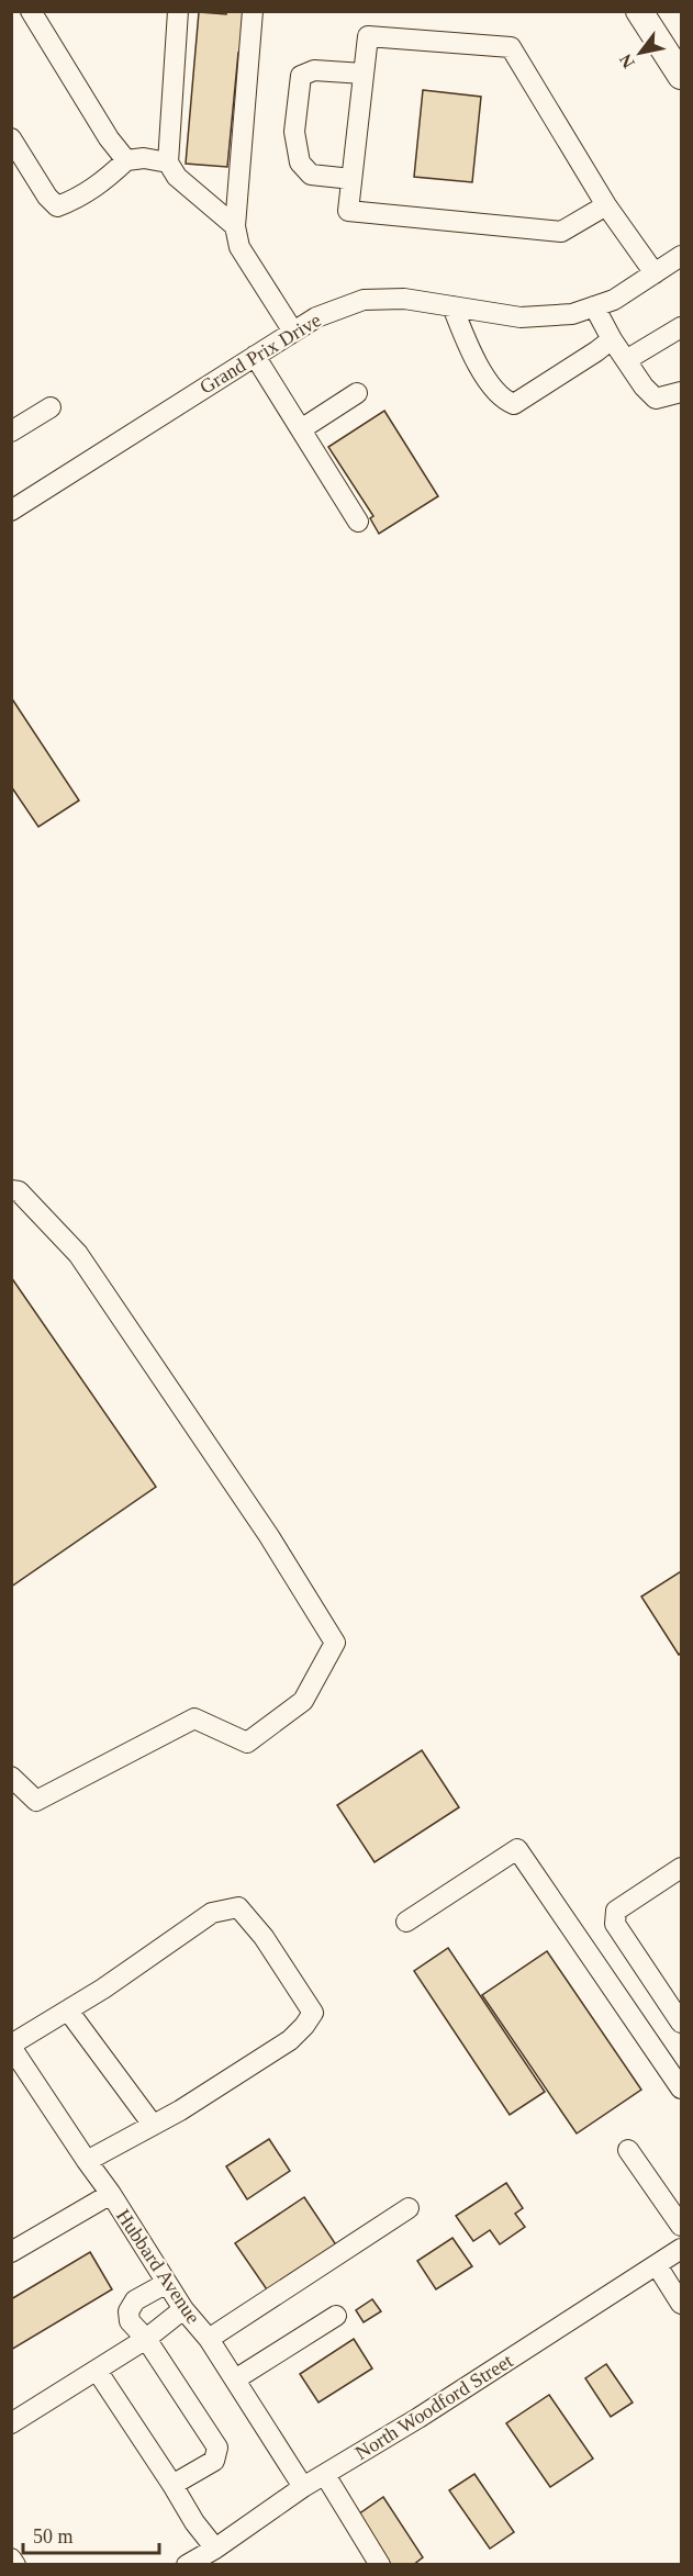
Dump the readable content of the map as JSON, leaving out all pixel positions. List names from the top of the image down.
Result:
{
  "streets": {
    "street": ["Grand Prix Drive", "Hubbard Avenue", "North Woodford Street"]
  },
  "crossings": [
    ["Hubbard Avenue", "North Woodford Street"]
  ],
  "scale_bar": "50 m",
  "north": "bottom left"
}
